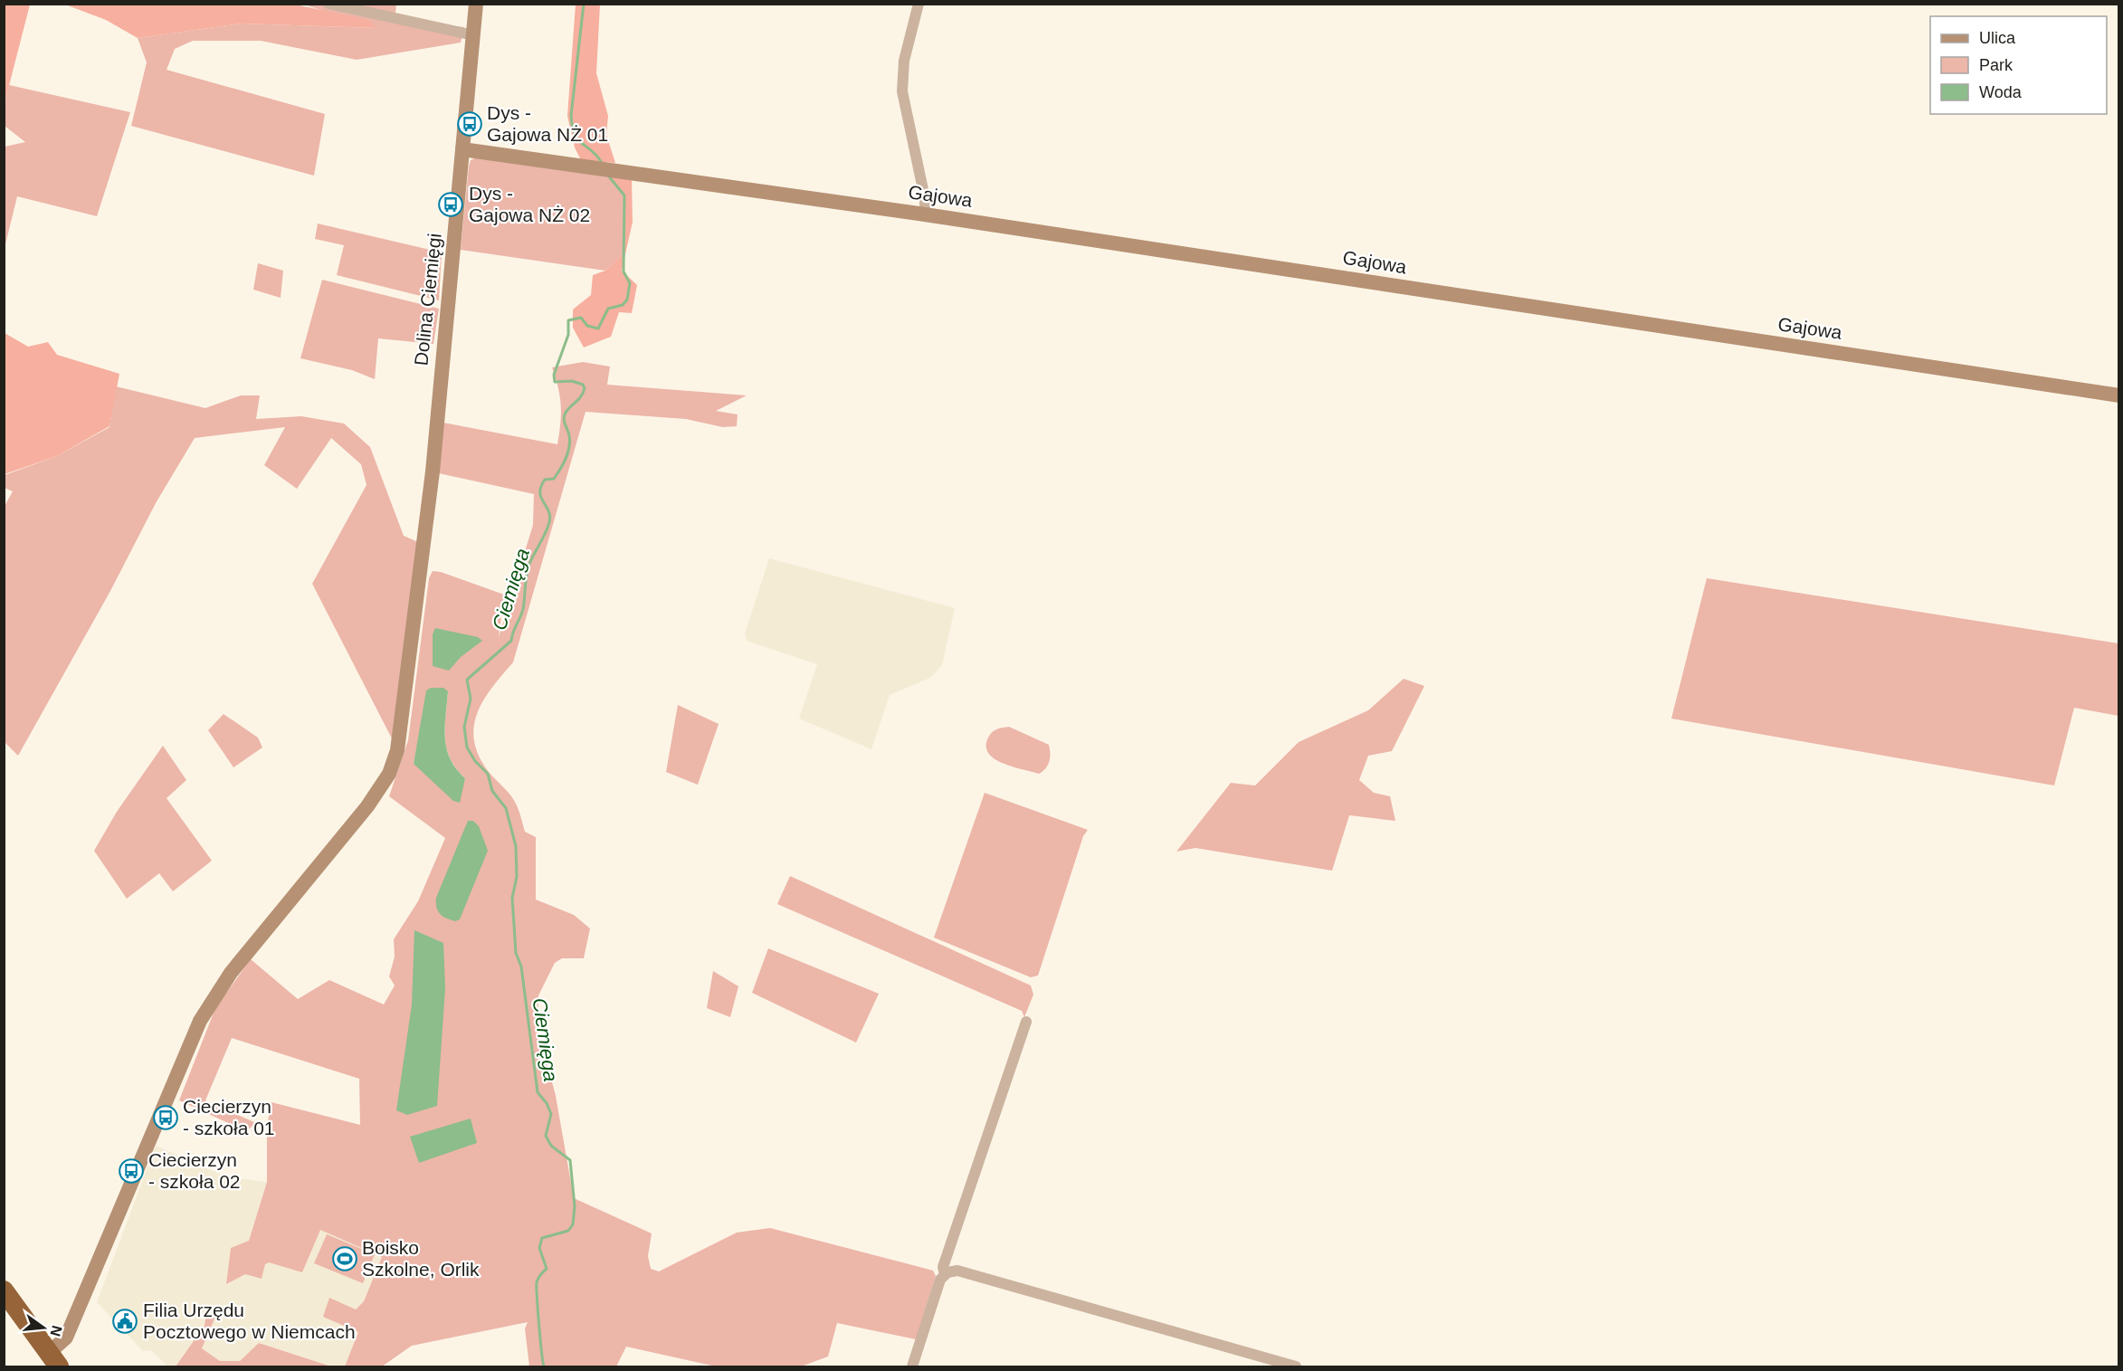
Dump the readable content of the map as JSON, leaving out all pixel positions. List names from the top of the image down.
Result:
{
  "streets": {
    "street": ["Gajowa", "Dolina Ciemięgi"]
  },
  "crossings": [
    ["Gajowa", "Dolina Ciemięgi"]
  ],
  "water": ["Ciemięga"],
  "places": {
    "bus stop": [
      "Dys - Gajowa NŻ 01",
      "Dys - Gajowa NŻ 02",
      "Ciecierzyn - szkoła 01",
      "Ciecierzyn - szkoła 02"
    ],
    "sports": ["Boisko Szkolne, Orlik"],
    "public building": ["Filia Urzędu Pocztowego w Niemcach"]
  },
  "legend": ["Ulica", "Park", "Woda"],
  "north": "right"
}
